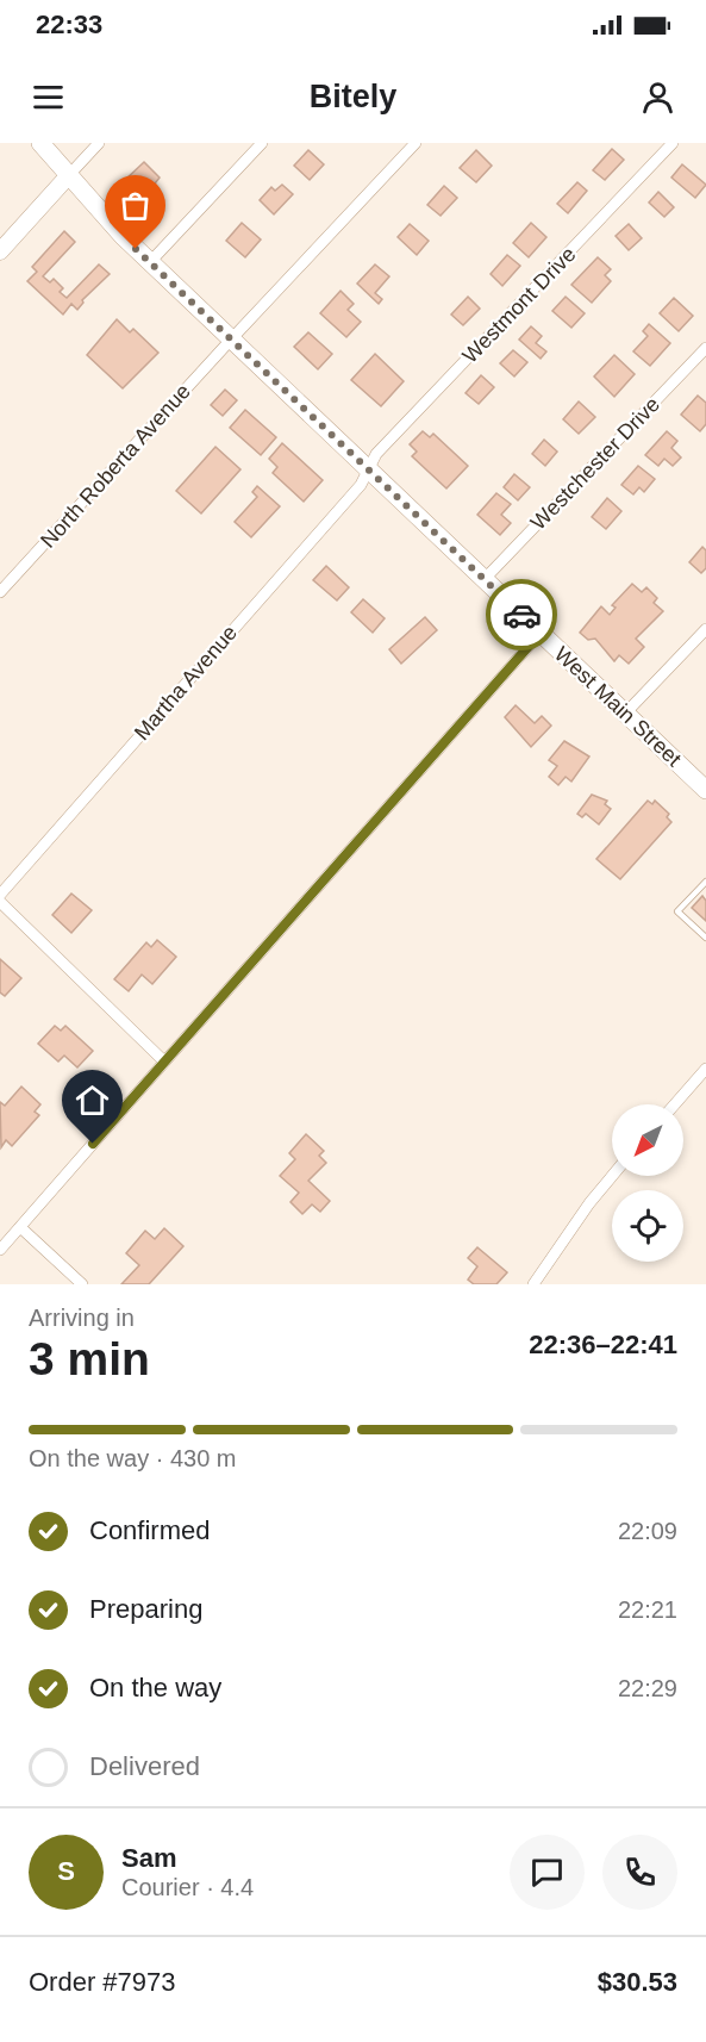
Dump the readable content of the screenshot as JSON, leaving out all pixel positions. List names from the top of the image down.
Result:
{
  "streets": {
    "main road": ["West Main Street"],
    "street": [
      "Westmont Drive",
      "Westchester Drive",
      "North Roberta Avenue",
      "Martha Avenue"
    ]
  },
  "crossings": [
    ["Westmont Drive", "Martha Avenue"],
    ["Westmont Drive", "West Main Street"],
    ["Westchester Drive", "West Main Street"],
    ["North Roberta Avenue", "West Main Street"],
    ["Martha Avenue", "West Main Street"]
  ],
  "north": "bottom left",
  "page": {
    "status": "22:33",
    "header": "Bitely",
    "heading": ["3 min", "Arriving in", "22:36–22:41"],
    "panel": [
      "Sam",
      "Courier · 4.4",
      "Order #7973",
      "$30.53"
    ],
    "bar": "On the way · 430 m",
    "list": [
      ["Confirmed", "22:09"],
      ["Preparing", "22:21"],
      ["On the way", "22:29"],
      "Delivered"
    ],
    "round": "S"
  }
}
